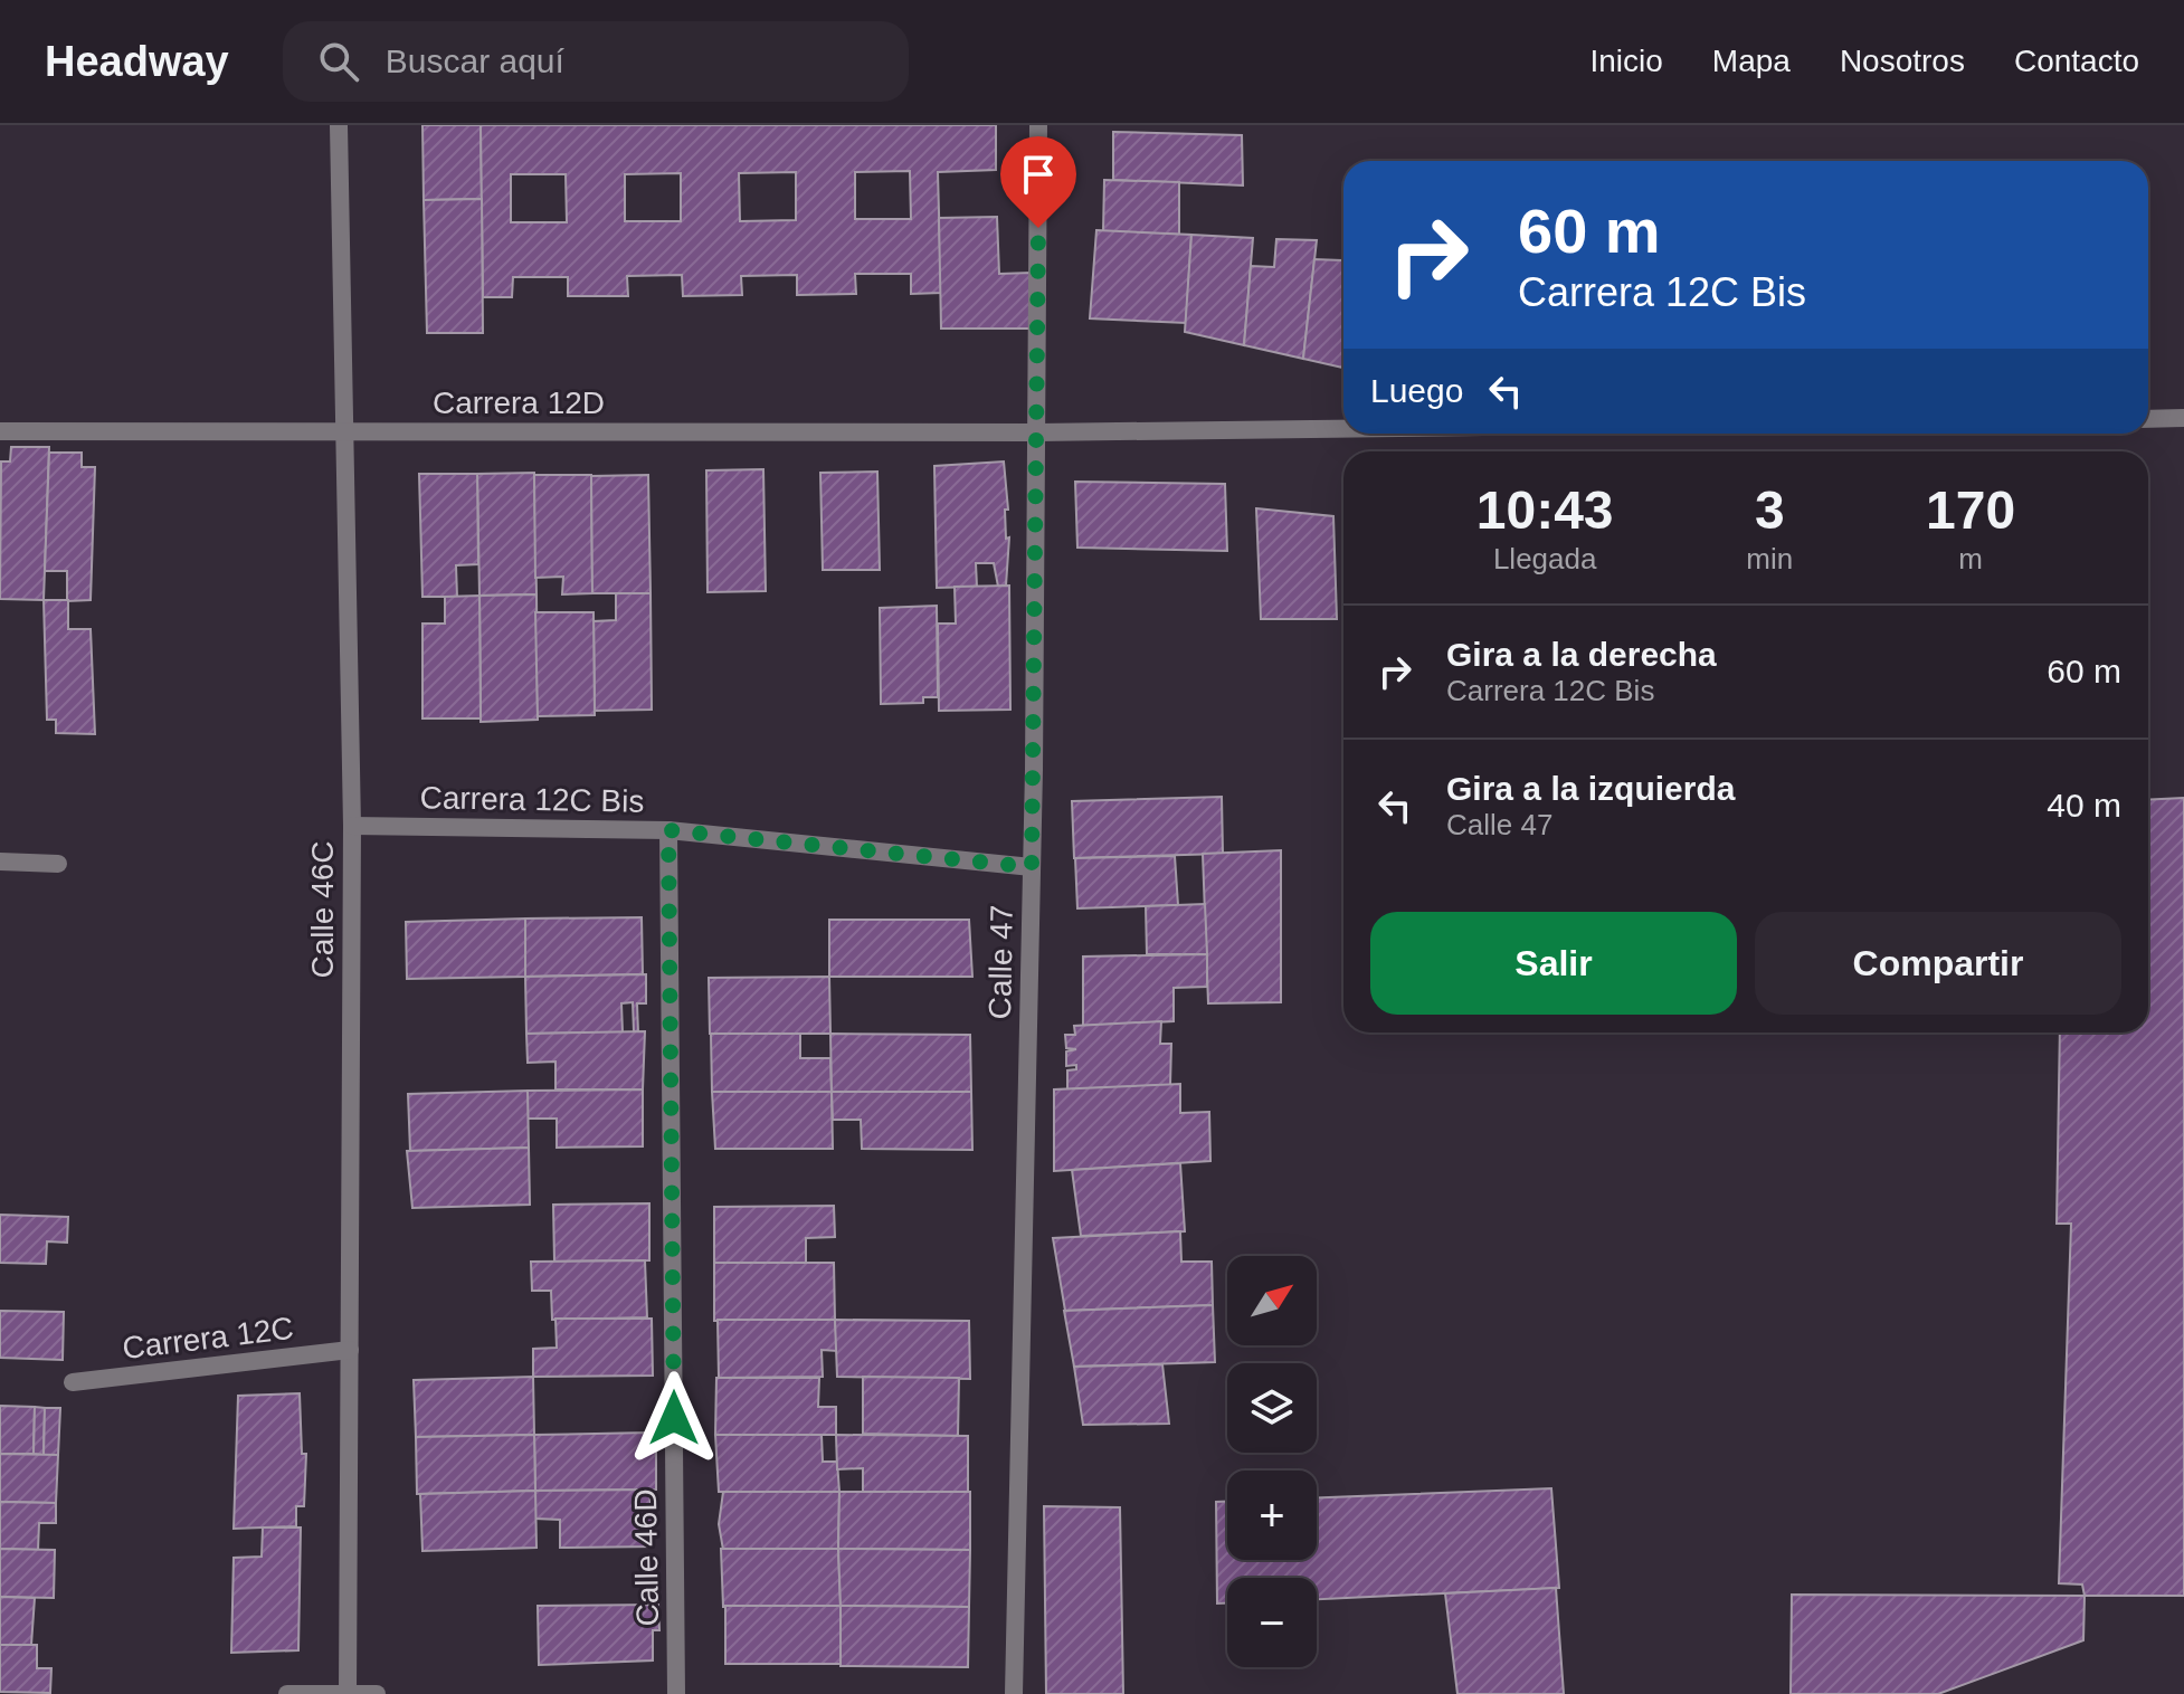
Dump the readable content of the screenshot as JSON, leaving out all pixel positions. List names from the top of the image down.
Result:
{
  "streets": {
    "street": [
      "Carrera 12D",
      "Carrera 12C Bis",
      "Calle 46C",
      "Calle 47",
      "Carrera 12C",
      "Calle 46D"
    ]
  },
  "crossings": [
    ["Carrera 12D", "Calle 46C"],
    ["Carrera 12D", "Calle 47"],
    ["Carrera 12C Bis", "Calle 46C"],
    ["Carrera 12C Bis", "Calle 47"],
    ["Carrera 12C Bis", "Calle 46D"],
    ["Calle 46C", "Carrera 12C"]
  ],
  "north": "top right",
  "page": {
    "header": "Headway",
    "search": "Buscar aquí",
    "nav": [
      "Inicio",
      "Mapa",
      "Nosotros",
      "Contacto"
    ],
    "turn": ["60 m", "Carrera 12C Bis"],
    "then": "Luego",
    "eta": [
      "10:43",
      "Llegada",
      "3",
      "min",
      "170",
      "m"
    ],
    "list": [
      {
        "name": "Gira a la derecha",
        "note": "Carrera 12C Bis",
        "value": "60 m"
      },
      {
        "name": "Gira a la izquierda",
        "note": "Calle 47",
        "value": "40 m"
      }
    ],
    "buttons": ["Salir", "Compartir"],
    "map_buttons": ["+", "−"]
  }
}
